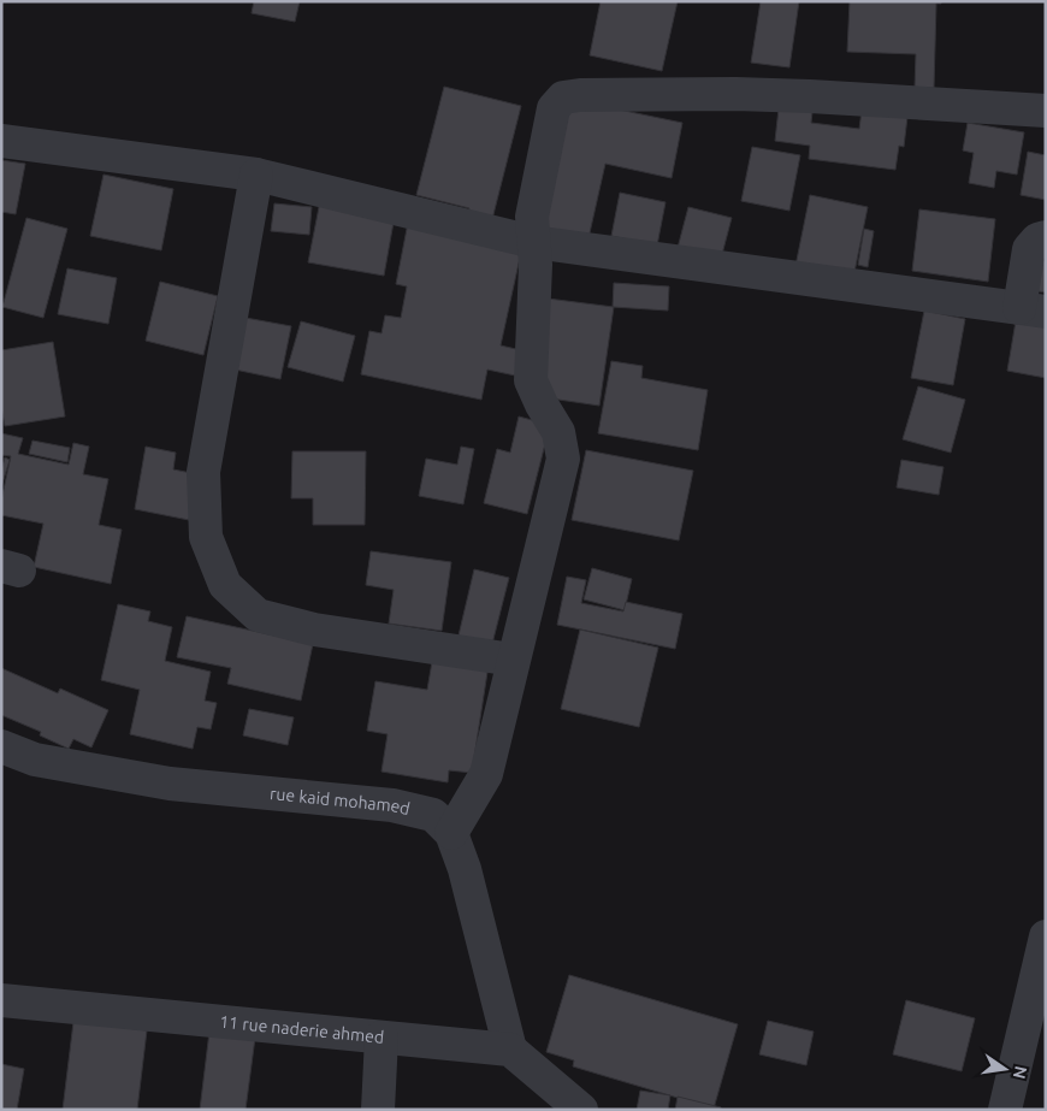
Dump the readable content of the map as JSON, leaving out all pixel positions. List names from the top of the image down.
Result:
{
  "streets": {
    "street": ["rue kaid mohamed", "11 rue naderie ahmed"]
  },
  "crossings": [
    ["rue kaid mohamed", "11 rue naderie ahmed"]
  ],
  "north": "right"
}
